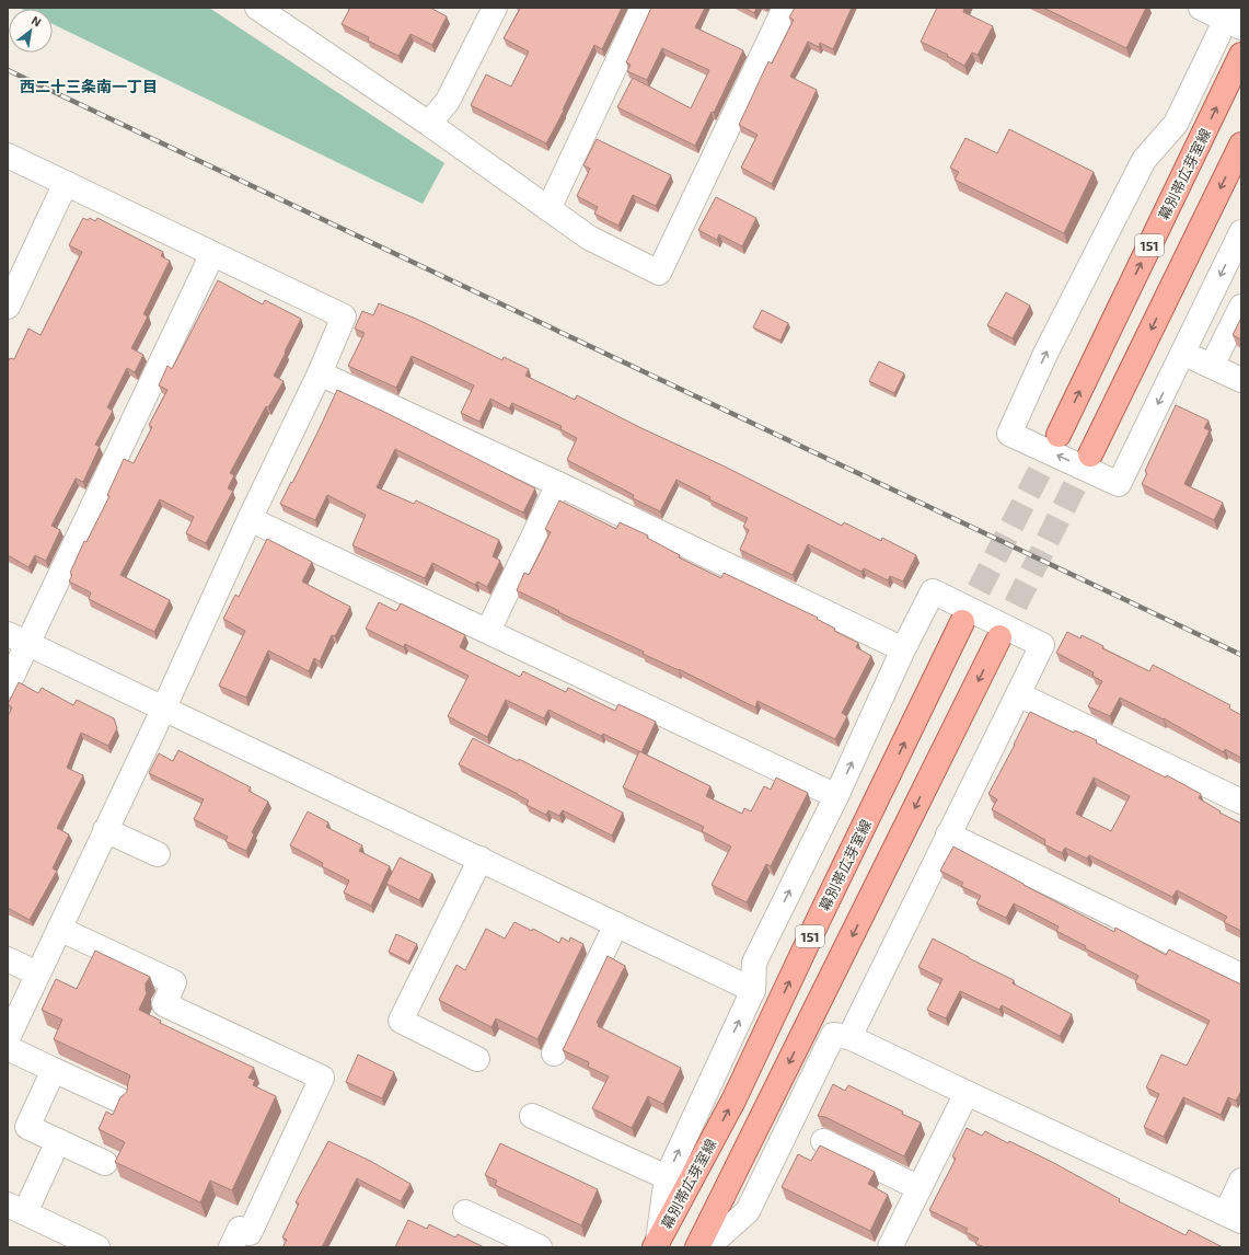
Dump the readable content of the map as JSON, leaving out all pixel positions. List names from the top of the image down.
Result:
{
  "streets": {
    "main road": ["幕別帯広芽室線", "151"]
  },
  "districts": ["西二十三条南一丁目"],
  "north": "top right"
}
